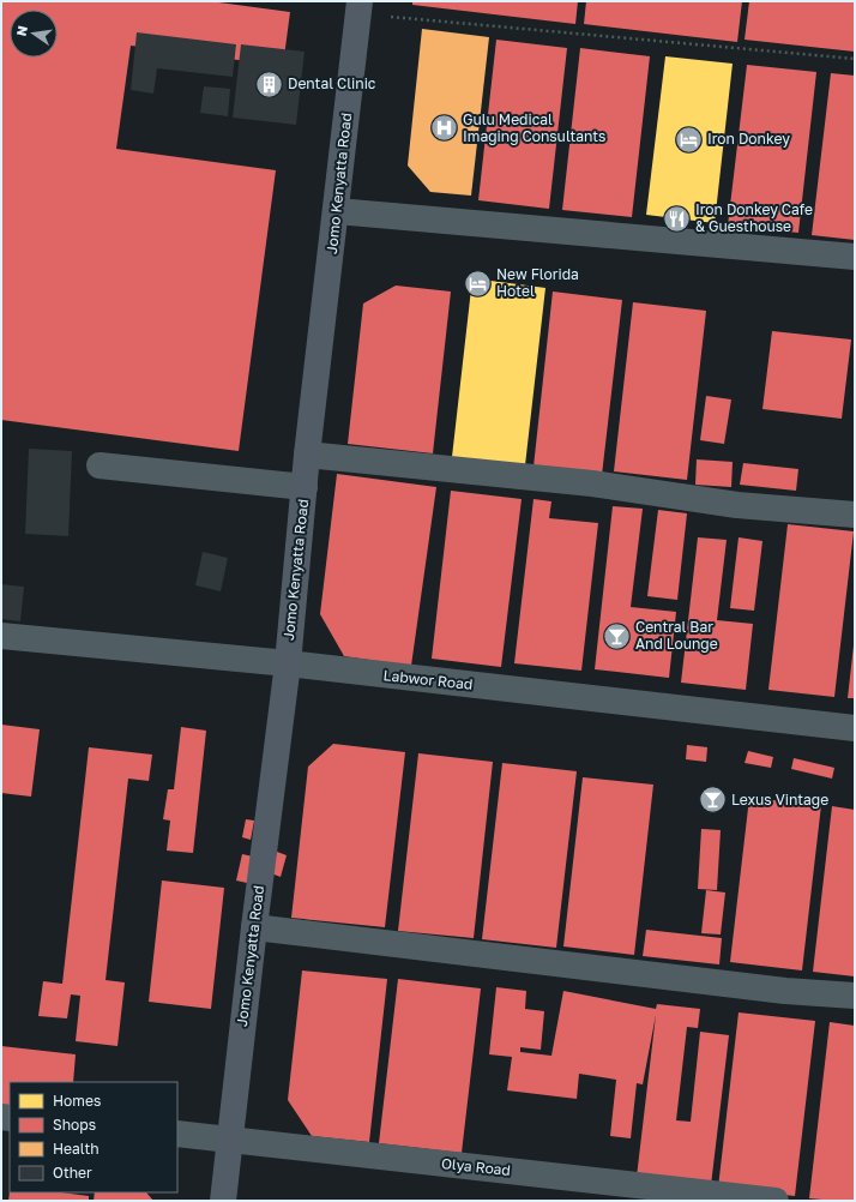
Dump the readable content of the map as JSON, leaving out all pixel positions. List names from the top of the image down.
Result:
{
  "streets": {
    "main road": ["Jomo Kenyatta Road"],
    "street": ["Labwor Road", "Olya Road"]
  },
  "crossings": [
    ["Jomo Kenyatta Road", "Labwor Road"],
    ["Jomo Kenyatta Road", "Olya Road"]
  ],
  "places": {
    "building": ["Dental Clinic"],
    "hospital": ["Gulu Medical Imaging Consultants"],
    "hotel": ["Iron Donkey", "New Florida Hotel"],
    "restaurant": ["Iron Donkey Cafe & Guesthouse"],
    "bar": ["Central Bar And Lounge", "Lexus Vintage"]
  },
  "legend": [
    "Homes",
    "Shops",
    "Health",
    "Other"
  ],
  "north": "left"
}
